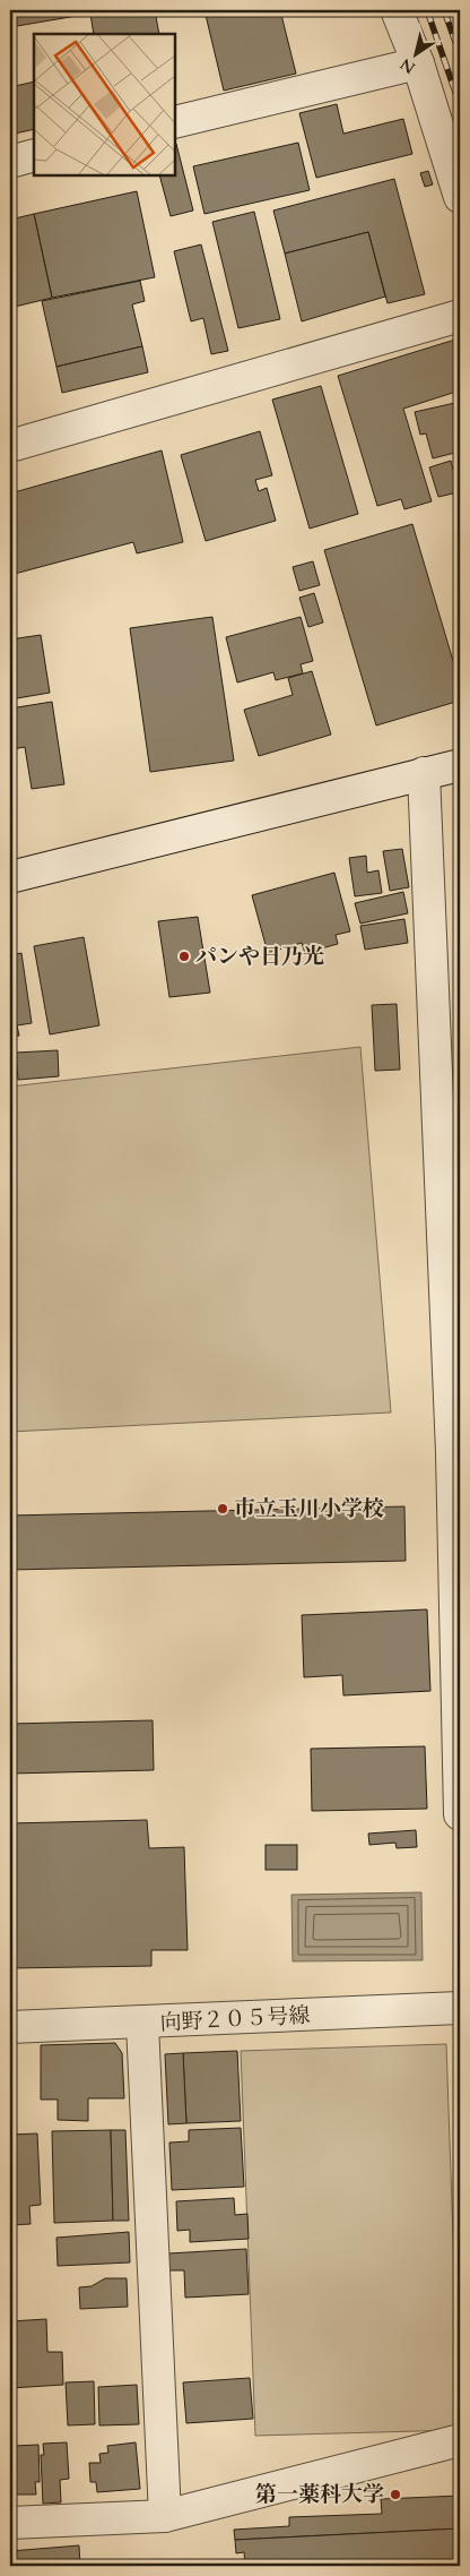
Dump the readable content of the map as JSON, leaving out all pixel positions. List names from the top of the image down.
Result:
{
  "streets": {
    "street": ["向野２０５号線"]
  },
  "places": ["パンや日乃光", "市立玉川小学校", "第一薬科大学"],
  "north": "bottom left"
}
